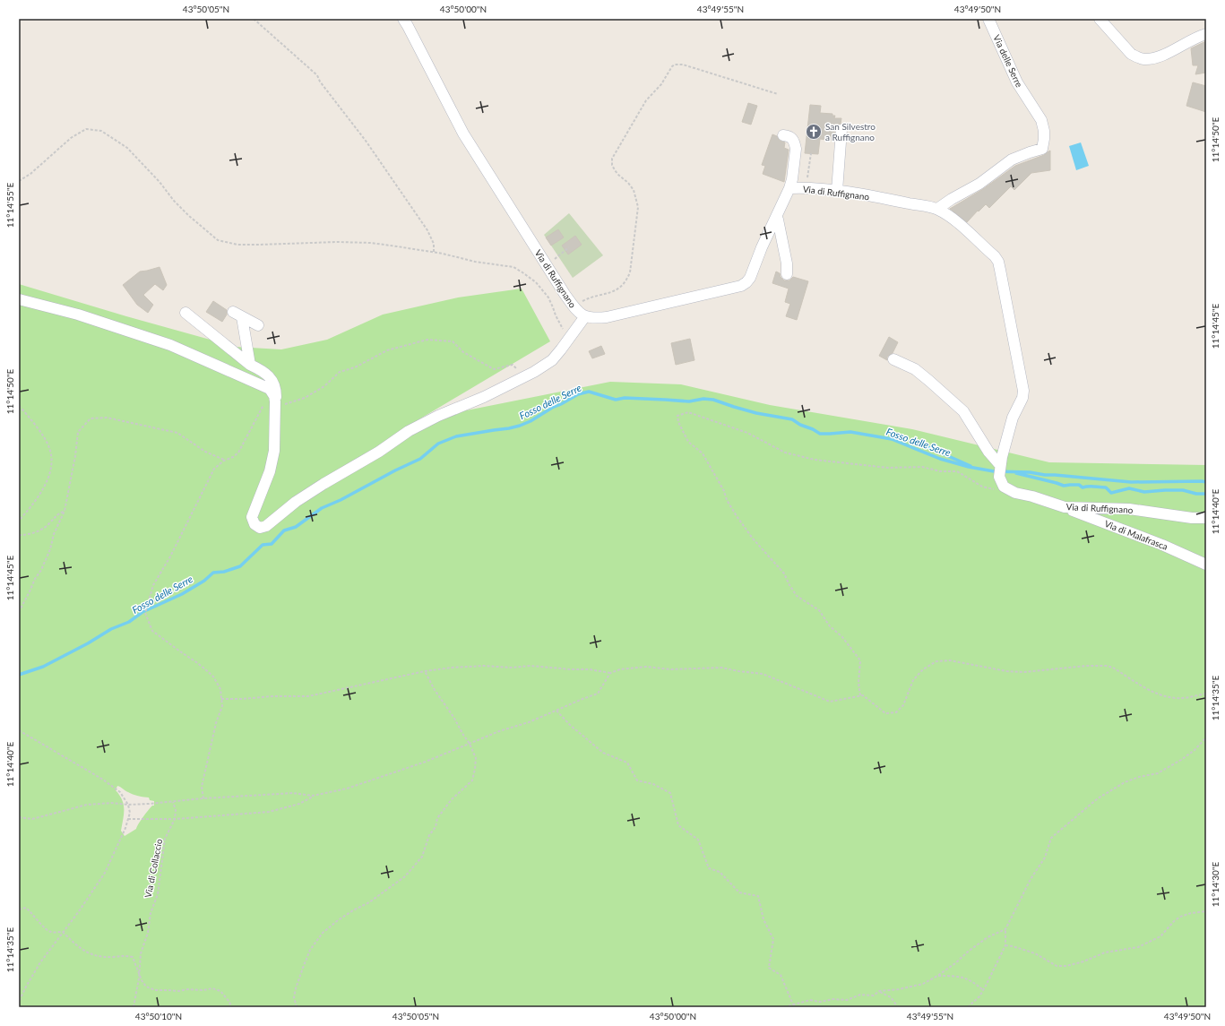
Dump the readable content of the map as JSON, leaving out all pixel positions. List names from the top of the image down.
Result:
{
  "streets": {
    "street": ["Via delle Serre", "Via di Ruffignano", "Via di Malafrasca"],
    "path": ["Via di Collaccio"]
  },
  "crossings": [
    ["Via delle Serre", "Via di Ruffignano"],
    ["Via di Ruffignano", "Via di Malafrasca"]
  ],
  "water": ["Fosso delle Serre"],
  "places": {
    "church": ["San Silvestro a Ruffignano"]
  },
  "coordinates": [
    "43°50'05\"N",
    "43°50'00\"N",
    "43°49'55\"N",
    "43°49'50\"N",
    "11°14'50\"E",
    "11°14'55\"E",
    "11°14'45\"E",
    "11°14'40\"E",
    "11°14'35\"E",
    "11°14'30\"E",
    "43°50'10\"N"
  ]
}
